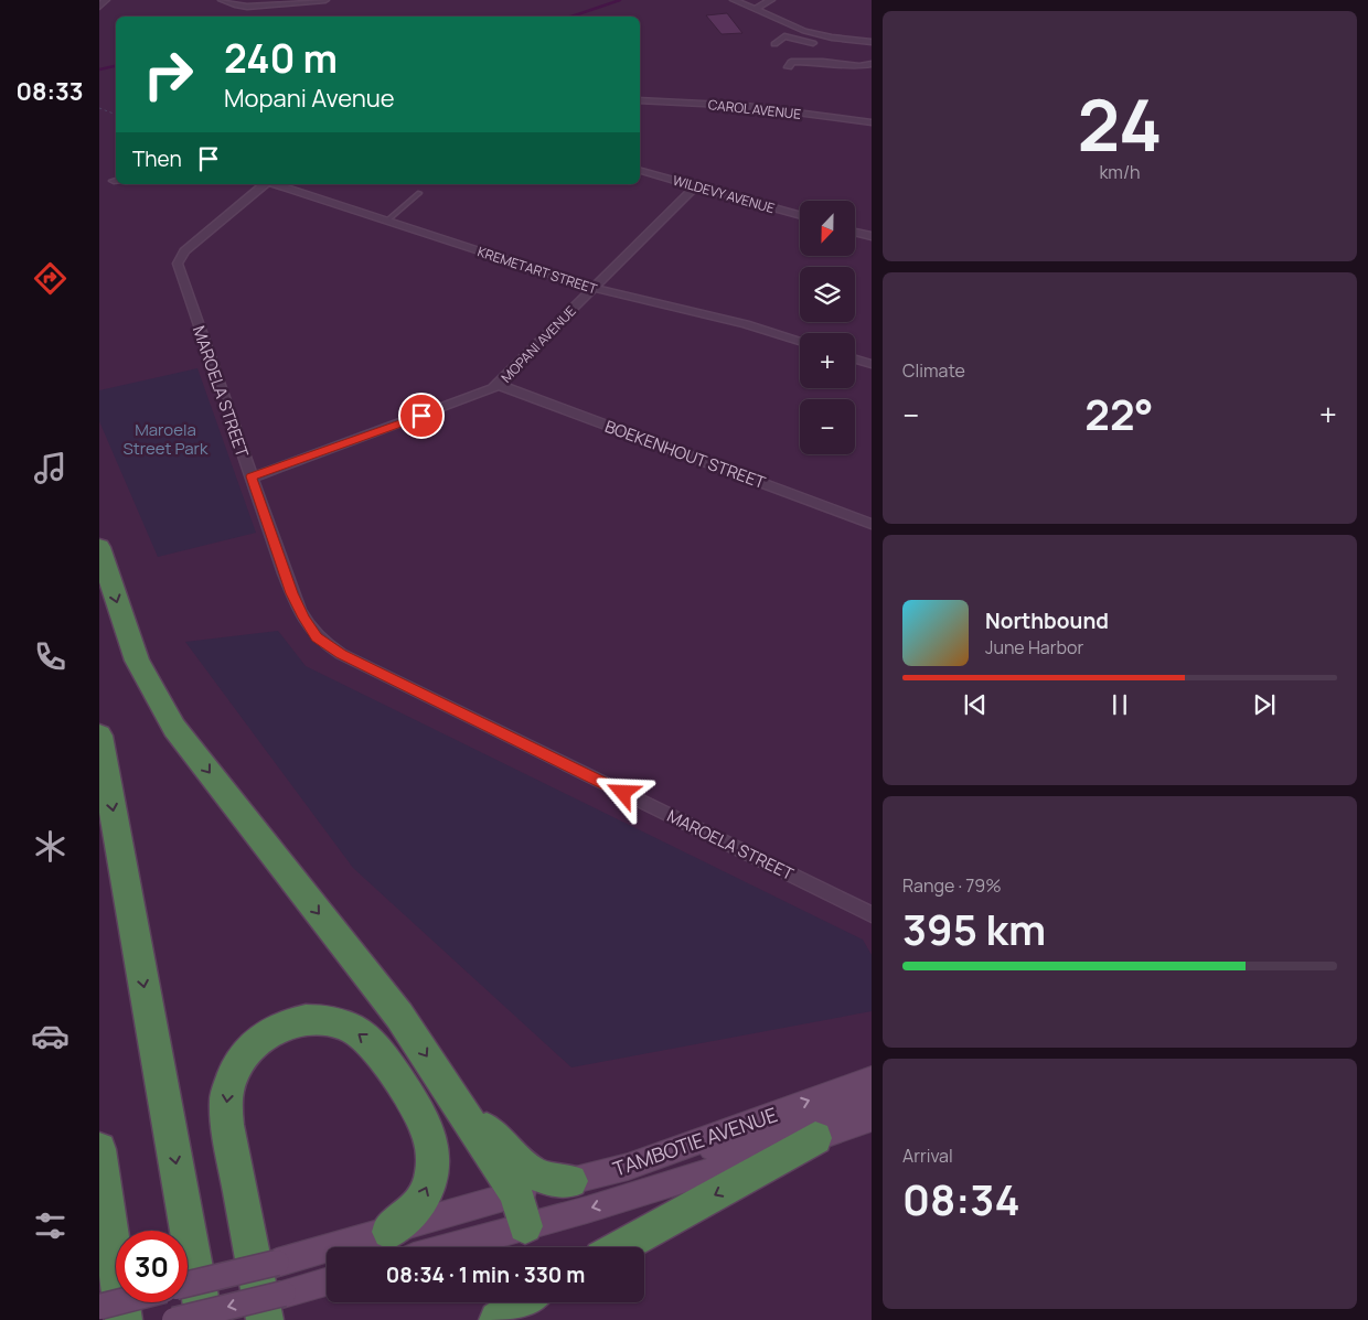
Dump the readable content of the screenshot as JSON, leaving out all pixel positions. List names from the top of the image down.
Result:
{
  "streets": {
    "main road": ["TAMBOTIE AVENUE"],
    "street": [
      "CAROL AVENUE",
      "WILDEVY AVENUE",
      "KREMETART STREET",
      "MOPANI AVENUE",
      "MAROELA STREET",
      "BOEKENHOUT STREET"
    ]
  },
  "crossings": [
    ["WILDEVY AVENUE", "MOPANI AVENUE"],
    ["KREMETART STREET", "MOPANI AVENUE"],
    ["MOPANI AVENUE", "MAROELA STREET"],
    ["MOPANI AVENUE", "BOEKENHOUT STREET"]
  ],
  "parks": ["Maroela Street Park"],
  "north": "bottom",
  "page": {
    "tabs": "08:33",
    "tile": [
      ["24", "km/h"],
      "Climate",
      ["Range · 79%", "395 km"],
      ["Arrival", "08:34"]
    ],
    "turn": ["240 m", "Mopani Avenue"],
    "then": "Then",
    "map_buttons": ["+", "−"],
    "heat": ["−", "22°", "+"],
    "song": ["Northbound", "June Harbor"],
    "limit": "30",
    "trip": "08:34 · 1 min · 330 m"
  }
}
